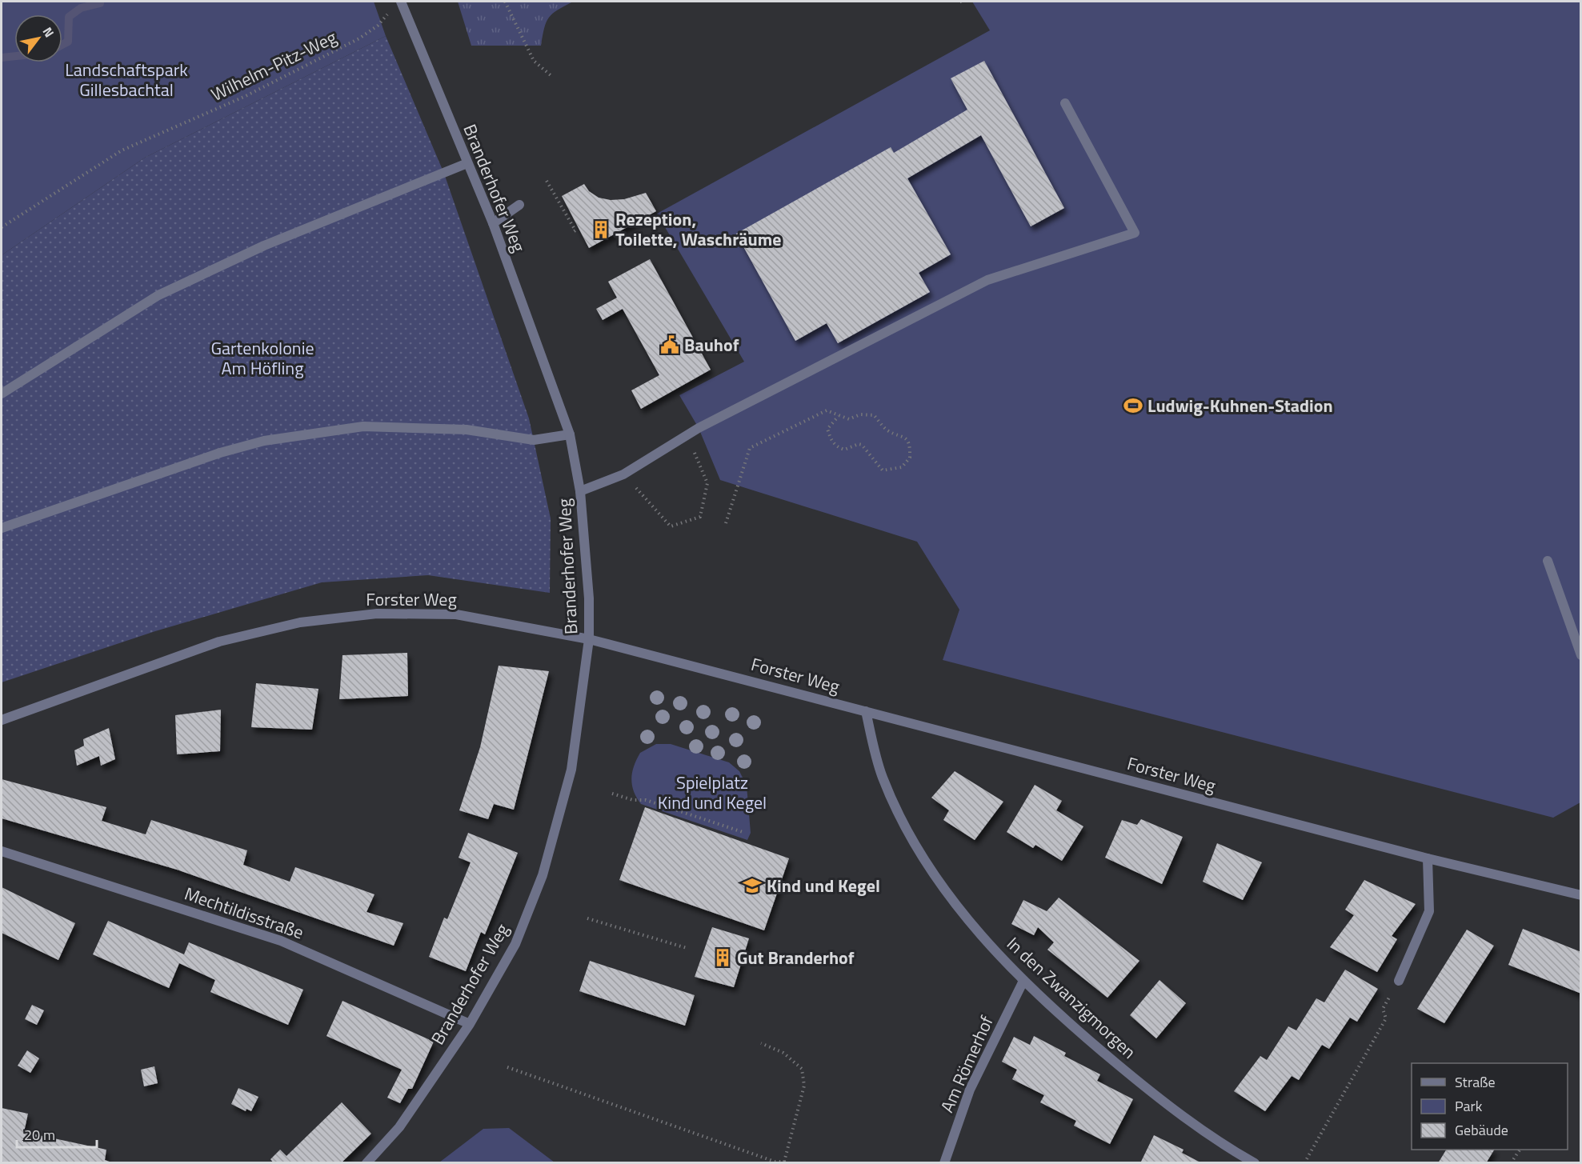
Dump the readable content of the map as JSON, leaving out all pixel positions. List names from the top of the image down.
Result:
{
  "streets": {
    "street": [
      "Branderhofer Weg",
      "Forster Weg",
      "Mechtildisstraße",
      "In den Zwanzigmorgen",
      "Am Römerhof"
    ],
    "path": ["Wilhelm-Pitz-Weg"]
  },
  "crossings": [
    ["Wilhelm-Pitz-Weg", "Branderhofer Weg"],
    ["Branderhofer Weg", "Forster Weg"],
    ["Branderhofer Weg", "Mechtildisstraße"],
    ["Forster Weg", "In den Zwanzigmorgen"],
    ["In den Zwanzigmorgen", "Am Römerhof"]
  ],
  "parks": ["Landschaftspark Gillesbachtal", "Gartenkolonie Am Höfling", "Spielplatz Kind und Kegel"],
  "places": {
    "building": ["Rezeption, Toilette, Waschräume", "Gut Branderhof"],
    "public building": ["Bauhof"],
    "sports": ["Ludwig-Kuhnen-Stadion"],
    "school or university": ["Kind und Kegel"]
  },
  "legend": ["Straße", "Park", "Gebäude"],
  "scale_bar": "20 m",
  "north": "top right"
}
